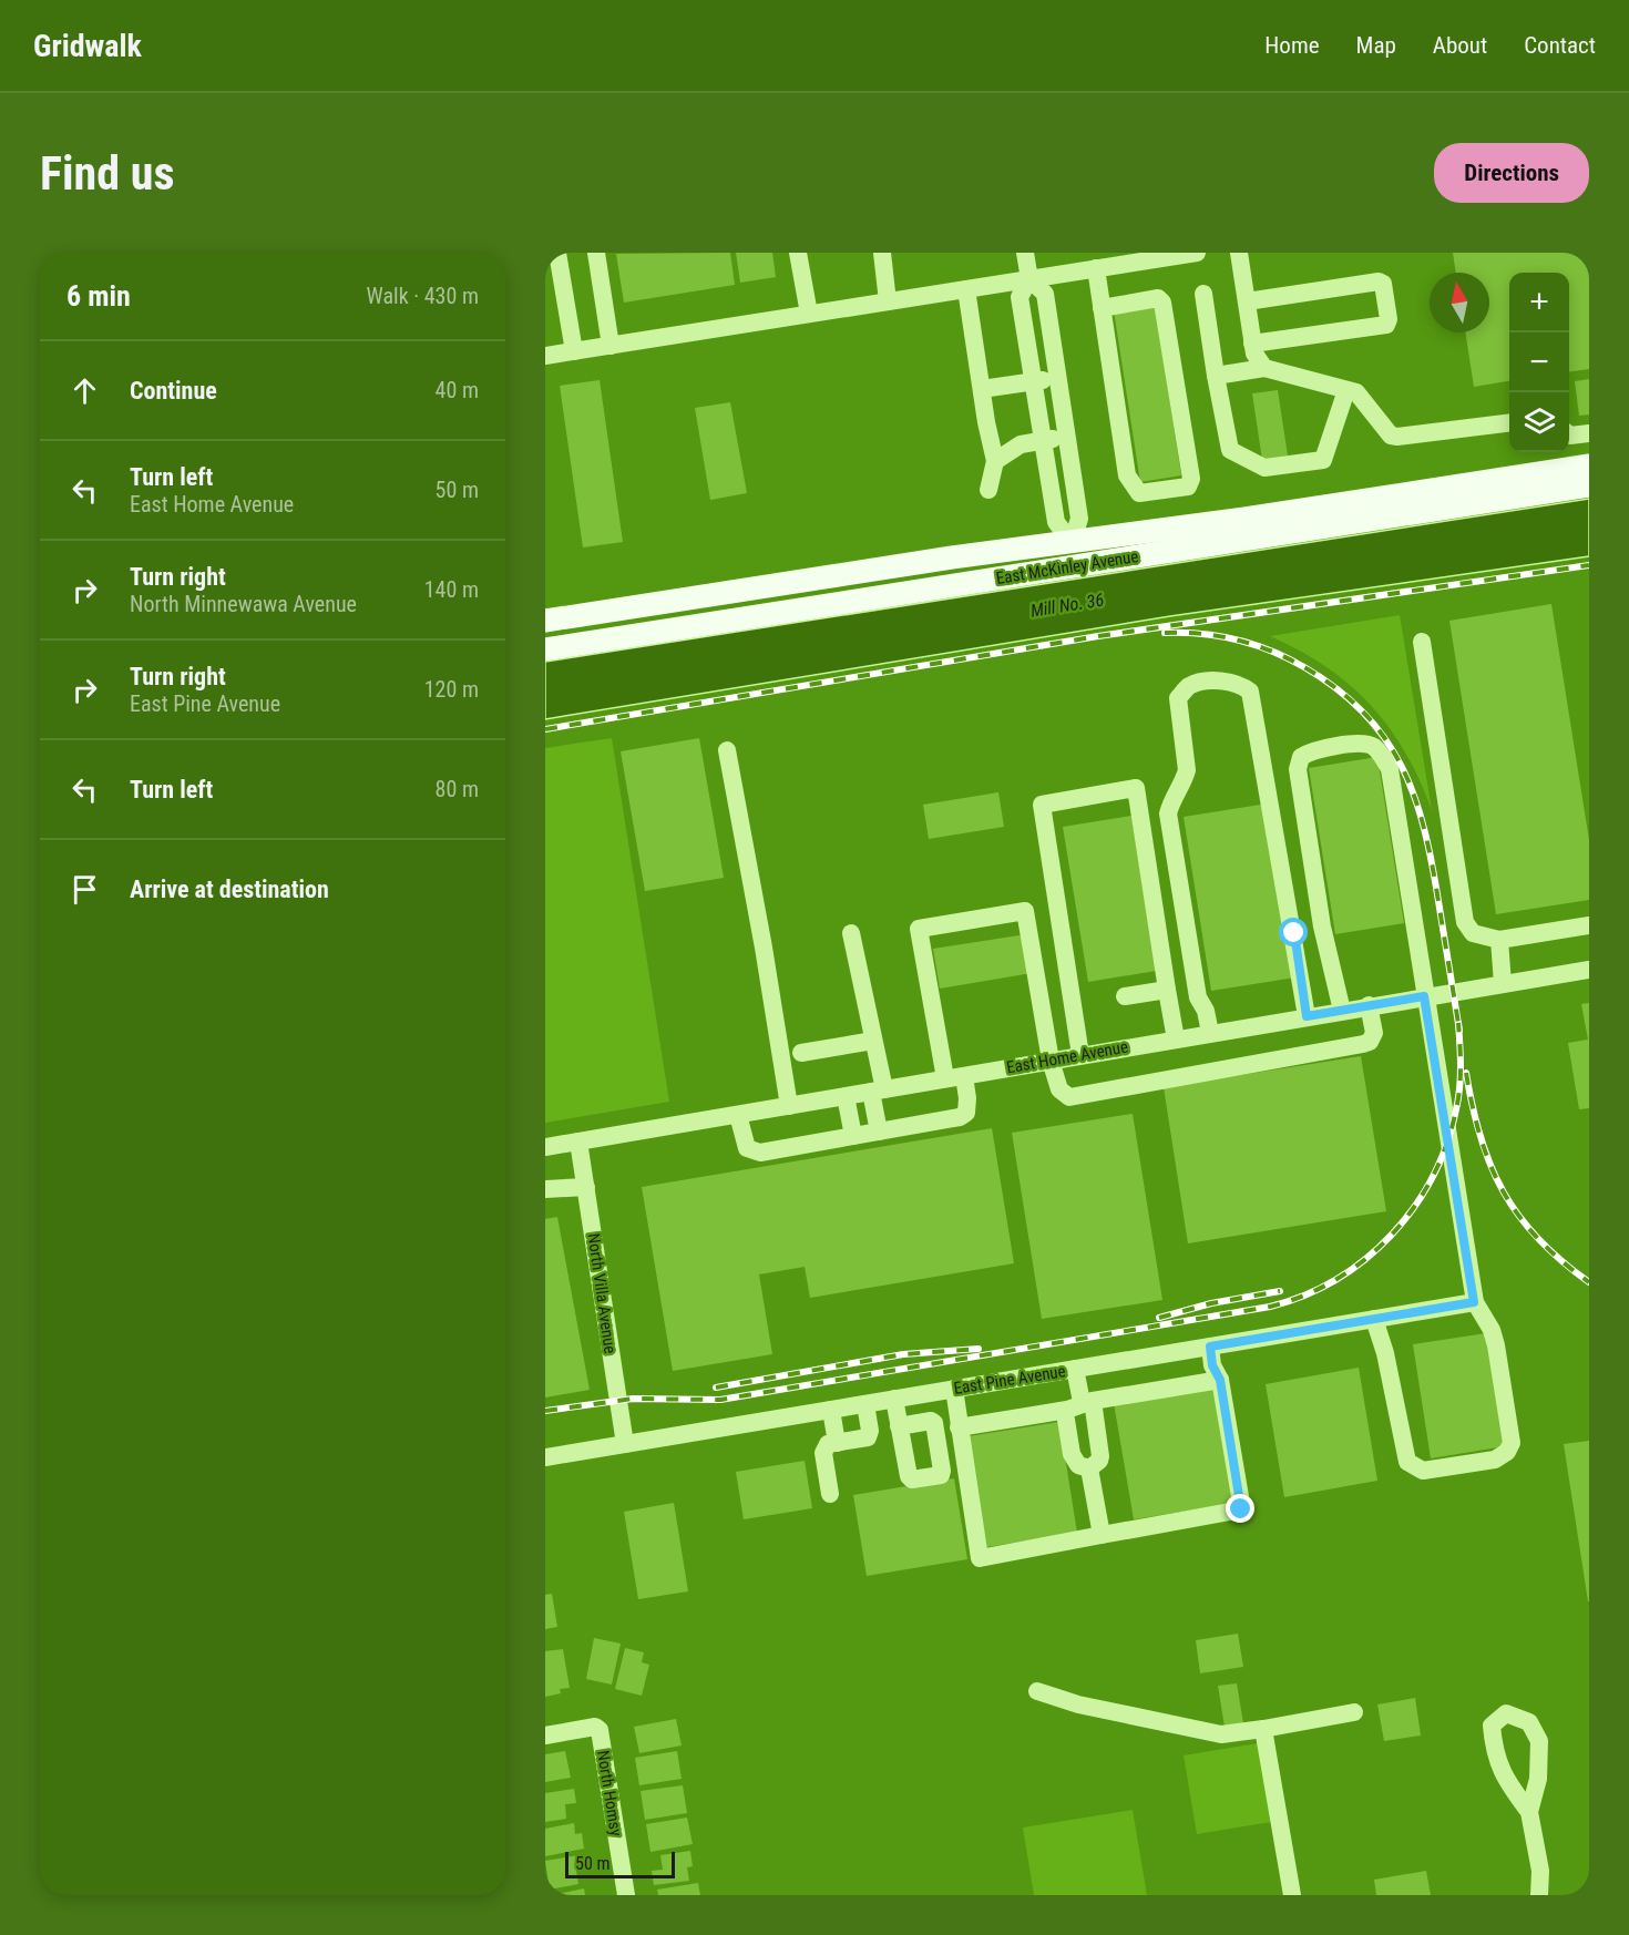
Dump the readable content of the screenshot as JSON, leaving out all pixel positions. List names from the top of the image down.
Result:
{
  "streets": {
    "main road": ["East McKinley Avenue"],
    "street": [
      "East Home Avenue",
      "North Villa Avenue",
      "East Pine Avenue",
      "North Homsy"
    ]
  },
  "crossings": [
    ["East Home Avenue", "North Villa Avenue"],
    ["North Villa Avenue", "East Pine Avenue"]
  ],
  "water": ["Mill No. 36"],
  "scale_bar": "50 m",
  "north": "top",
  "page": {
    "header": "Gridwalk",
    "nav": [
      "Home",
      "Map",
      "About",
      "Contact"
    ],
    "buttons": "Directions",
    "title": "Find us",
    "heading": ["6 min", "Walk · 430 m"],
    "map_buttons": ["+", "−"],
    "list": [
      ["Continue", "40 m"],
      ["Turn left", "East Home Avenue", "50 m"],
      ["Turn right", "North Minnewawa Avenue", "140 m"],
      ["Turn right", "East Pine Avenue", "120 m"],
      ["Turn left", "80 m"],
      "Arrive at destination"
    ],
    "scale": "50 m"
  }
}
